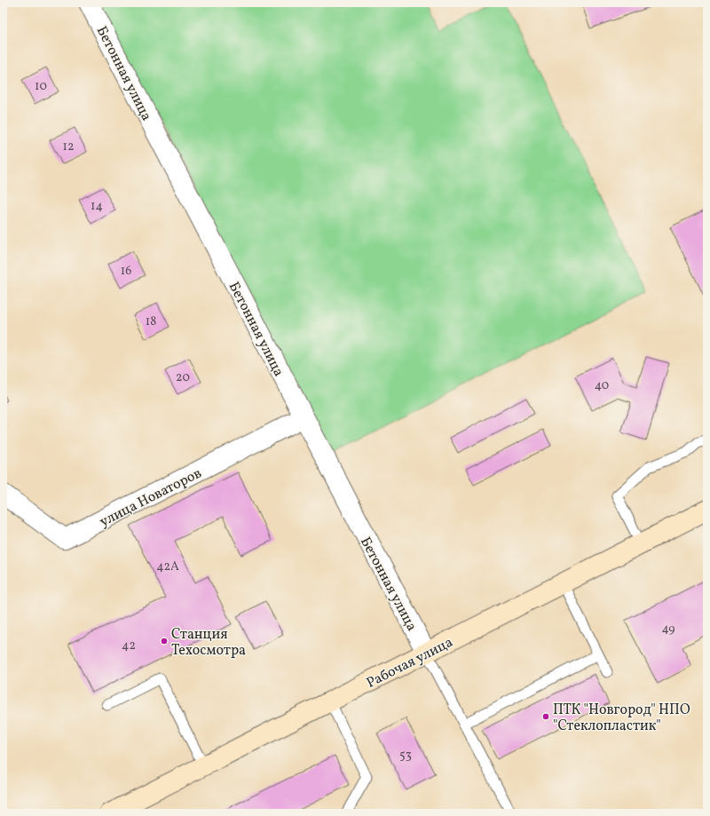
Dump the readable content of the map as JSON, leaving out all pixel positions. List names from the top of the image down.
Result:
{
  "streets": {
    "main road": ["Рабочая улица"],
    "street": ["Бетонная улица", "улица Новаторов"]
  },
  "crossings": [
    ["Бетонная улица", "улица Новаторов"],
    ["Бетонная улица", "Рабочая улица"]
  ],
  "places": ["Станция Техосмотра", "ПТК \"Новгород\" НПО \"Стеклопластик\""],
  "house_numbers": [
    "10",
    "12",
    "14",
    "16",
    "18",
    "20",
    "40",
    "42А",
    "49",
    "42",
    "53"
  ]
}
